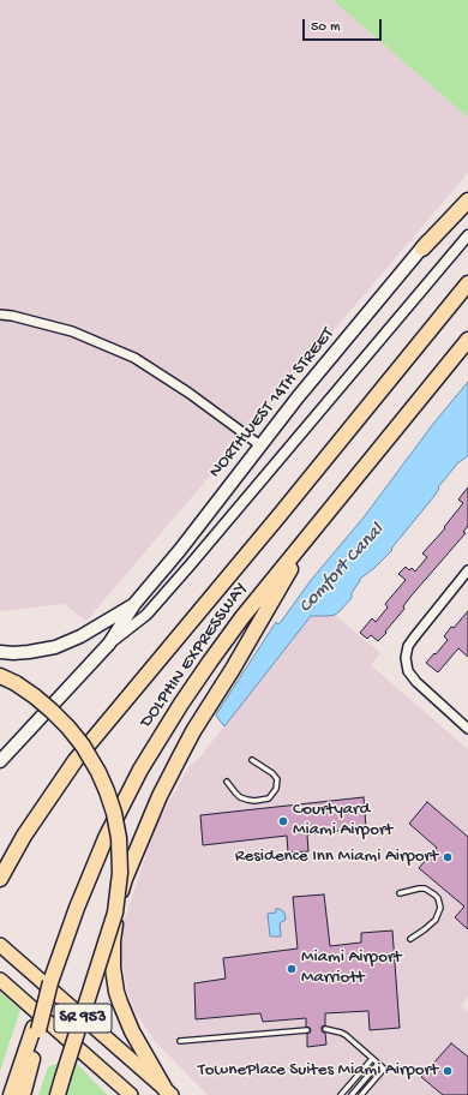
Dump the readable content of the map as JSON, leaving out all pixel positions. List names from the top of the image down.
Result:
{
  "streets": {
    "highway": ["DOLPHIN EXPRESSWAY", "SR 953"],
    "main road": ["NORTHWEST 14TH STREET"]
  },
  "water": ["Comfort Canal"],
  "places": [
    "Courtyard Miami Airport",
    "Residence Inn Miami Airport",
    "Miami Airport Marriott",
    "TownePlace Suites Miami Airport"
  ],
  "scale_bar": "50 m"
}
